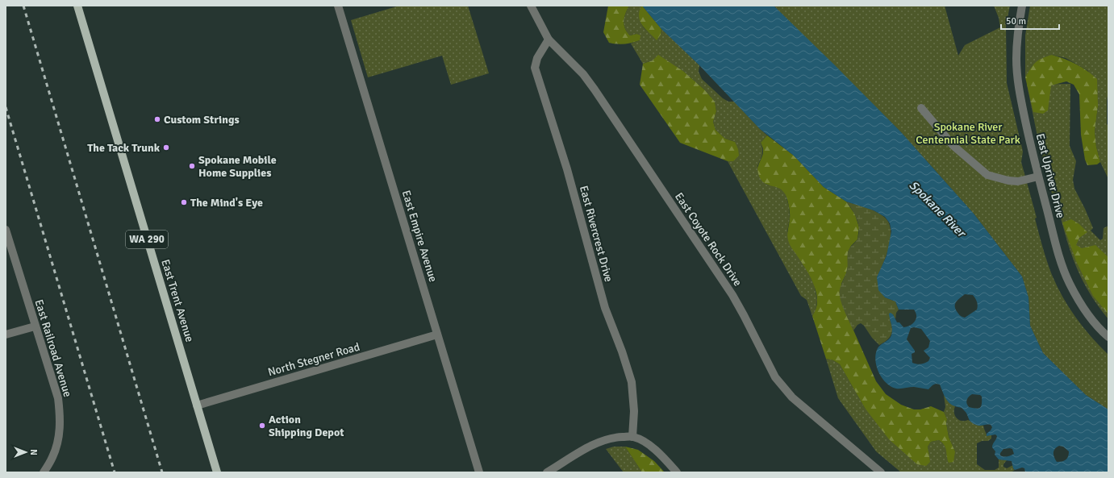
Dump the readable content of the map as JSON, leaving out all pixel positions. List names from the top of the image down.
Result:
{
  "streets": {
    "main road": ["WA 290", "East Trent Avenue"],
    "street": [
      "East Upriver Drive",
      "East Rivercrest Drive",
      "East Empire Avenue",
      "East Coyote Rock Drive",
      "East Railroad Avenue",
      "North Stegner Road"
    ]
  },
  "crossings": [
    ["East Rivercrest Drive", "East Coyote Rock Drive"],
    ["East Empire Avenue", "North Stegner Road"],
    ["East Trent Avenue", "North Stegner Road"]
  ],
  "water": ["Spokane River"],
  "parks": ["Spokane River Centennial State Park"],
  "places": [
    "Custom Strings",
    "The Tack Trunk",
    "Spokane Mobile Home Supplies",
    "The Mind's Eye",
    "Action Shipping Depot"
  ],
  "scale_bar": "50 m",
  "north": "right"
}
